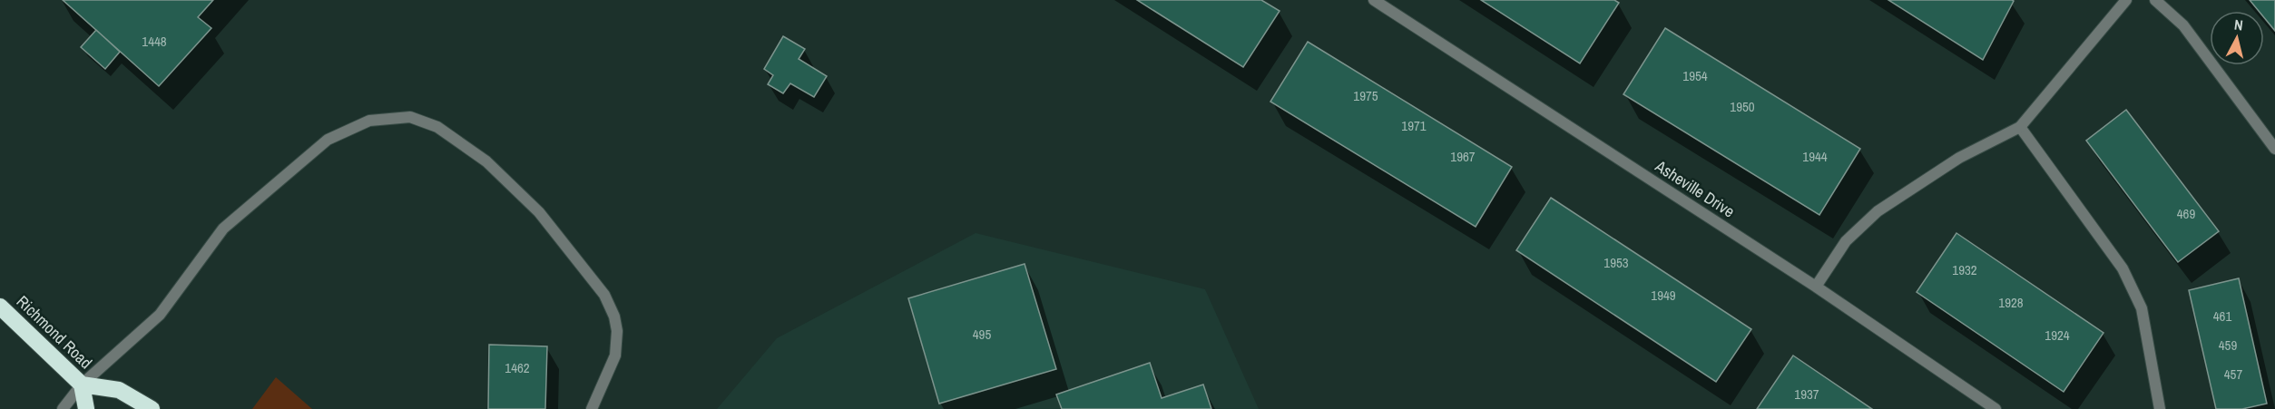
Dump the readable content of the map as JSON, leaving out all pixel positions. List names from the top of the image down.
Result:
{
  "streets": {
    "highway": ["Richmond Road"],
    "street": ["Asheville Drive"]
  },
  "house_numbers": [
    "1448",
    "1954",
    "1975",
    "1950",
    "1971",
    "1967",
    "1944",
    "469",
    "1953",
    "1932",
    "1949",
    "1928",
    "461",
    "495",
    "1924",
    "459",
    "1462",
    "457",
    "1937"
  ],
  "north": "top"
}
